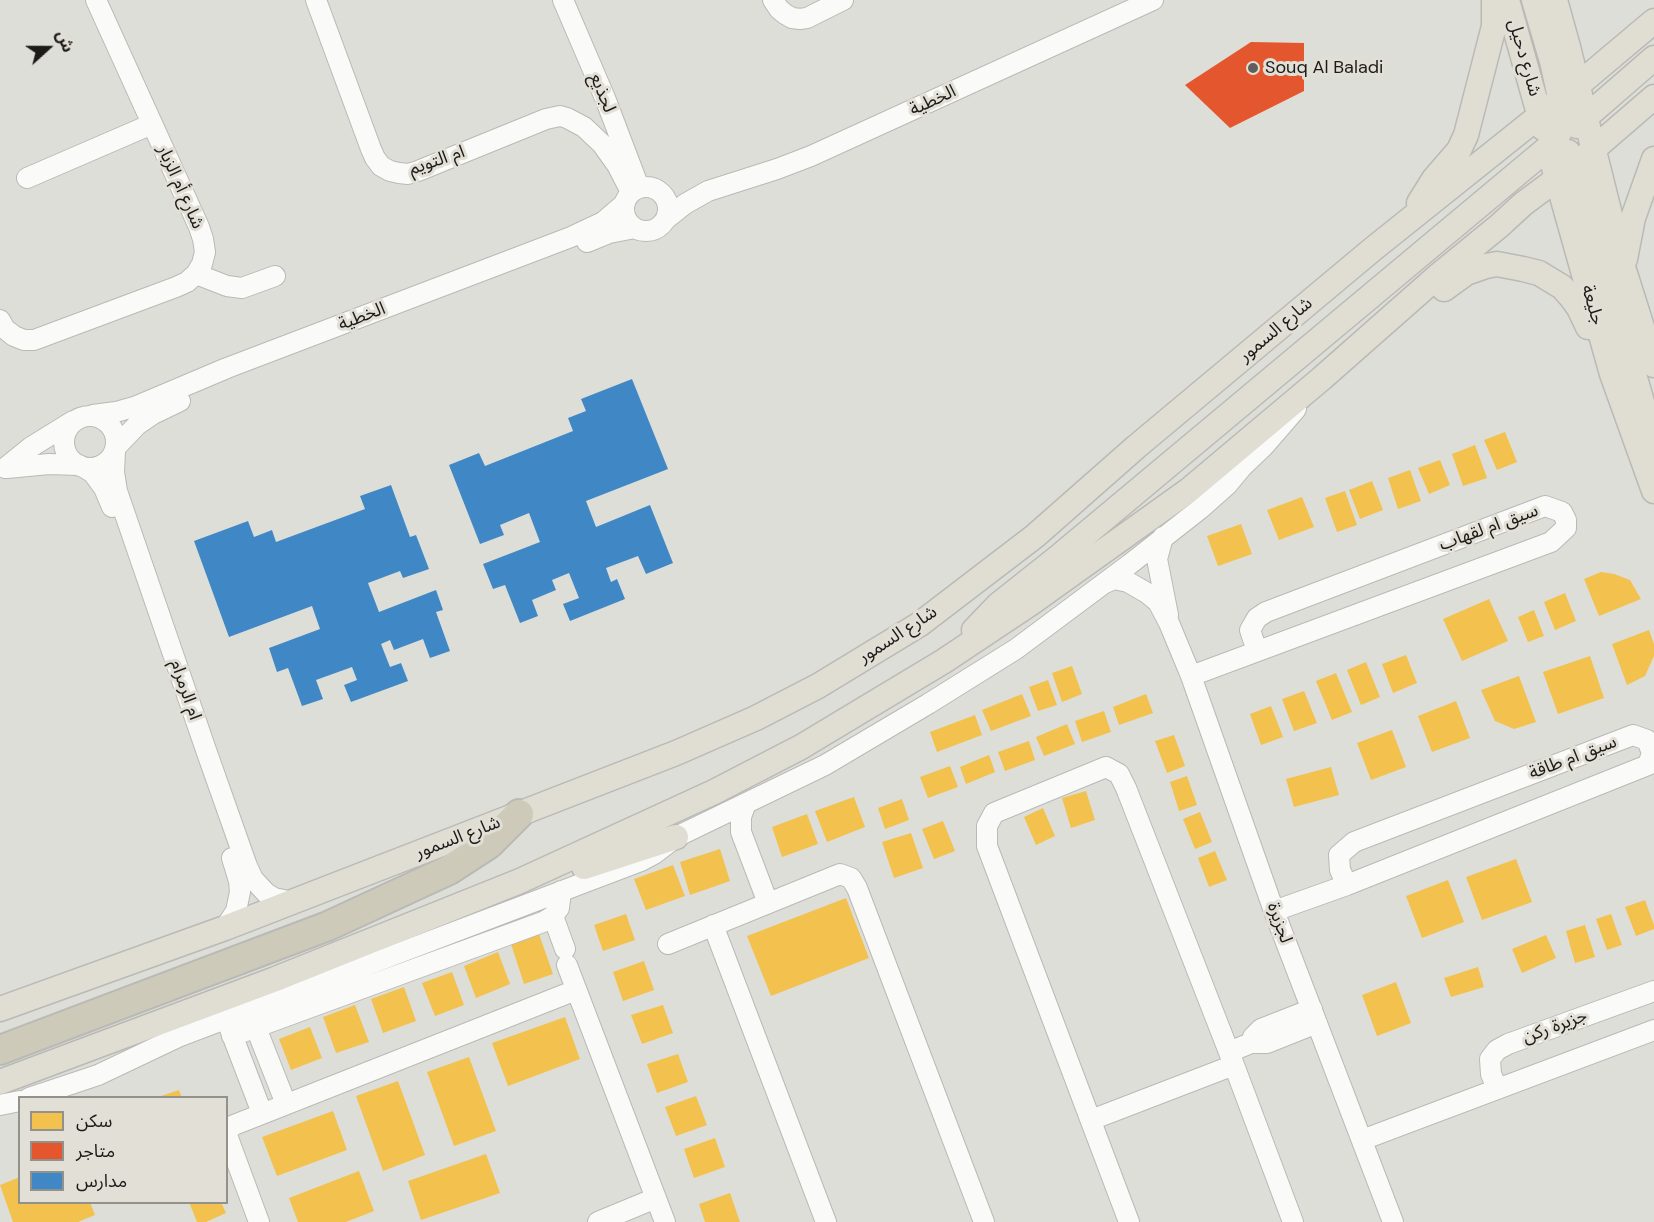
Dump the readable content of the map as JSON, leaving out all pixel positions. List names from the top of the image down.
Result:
{
  "streets": {
    "main road": ["شارع دحيل", "جليعة", "شارع السمور"],
    "street": [
      "لجذيع",
      "الخطية",
      "ام التويم",
      "شارع أم الزبار",
      "سيق ام لقهاب",
      "ام الرمرام",
      "سيق ام طاقة",
      "لجزيرة",
      "جزيرة ركن"
    ]
  },
  "crossings": [
    ["شارع دحيل", "جليعة"],
    ["شارع دحيل", "شارع السمور"],
    ["لجذيع", "الخطية"],
    ["لجذيع", "ام التويم"],
    ["الخطية", "ام التويم"],
    ["الخطية", "ام الرمرام"],
    ["جليعة", "شارع السمور"],
    ["شارع السمور", "ام الرمرام"],
    ["شارع السمور", "لجزيرة"],
    ["سيق ام لقهاب", "لجزيرة"],
    ["سيق ام طاقة", "لجزيرة"],
    ["لجزيرة", "جزيرة ركن"]
  ],
  "places": ["Souq Al Baladi"],
  "legend": ["سكن", "متاجر", "مدارس"],
  "north": "right"
}
